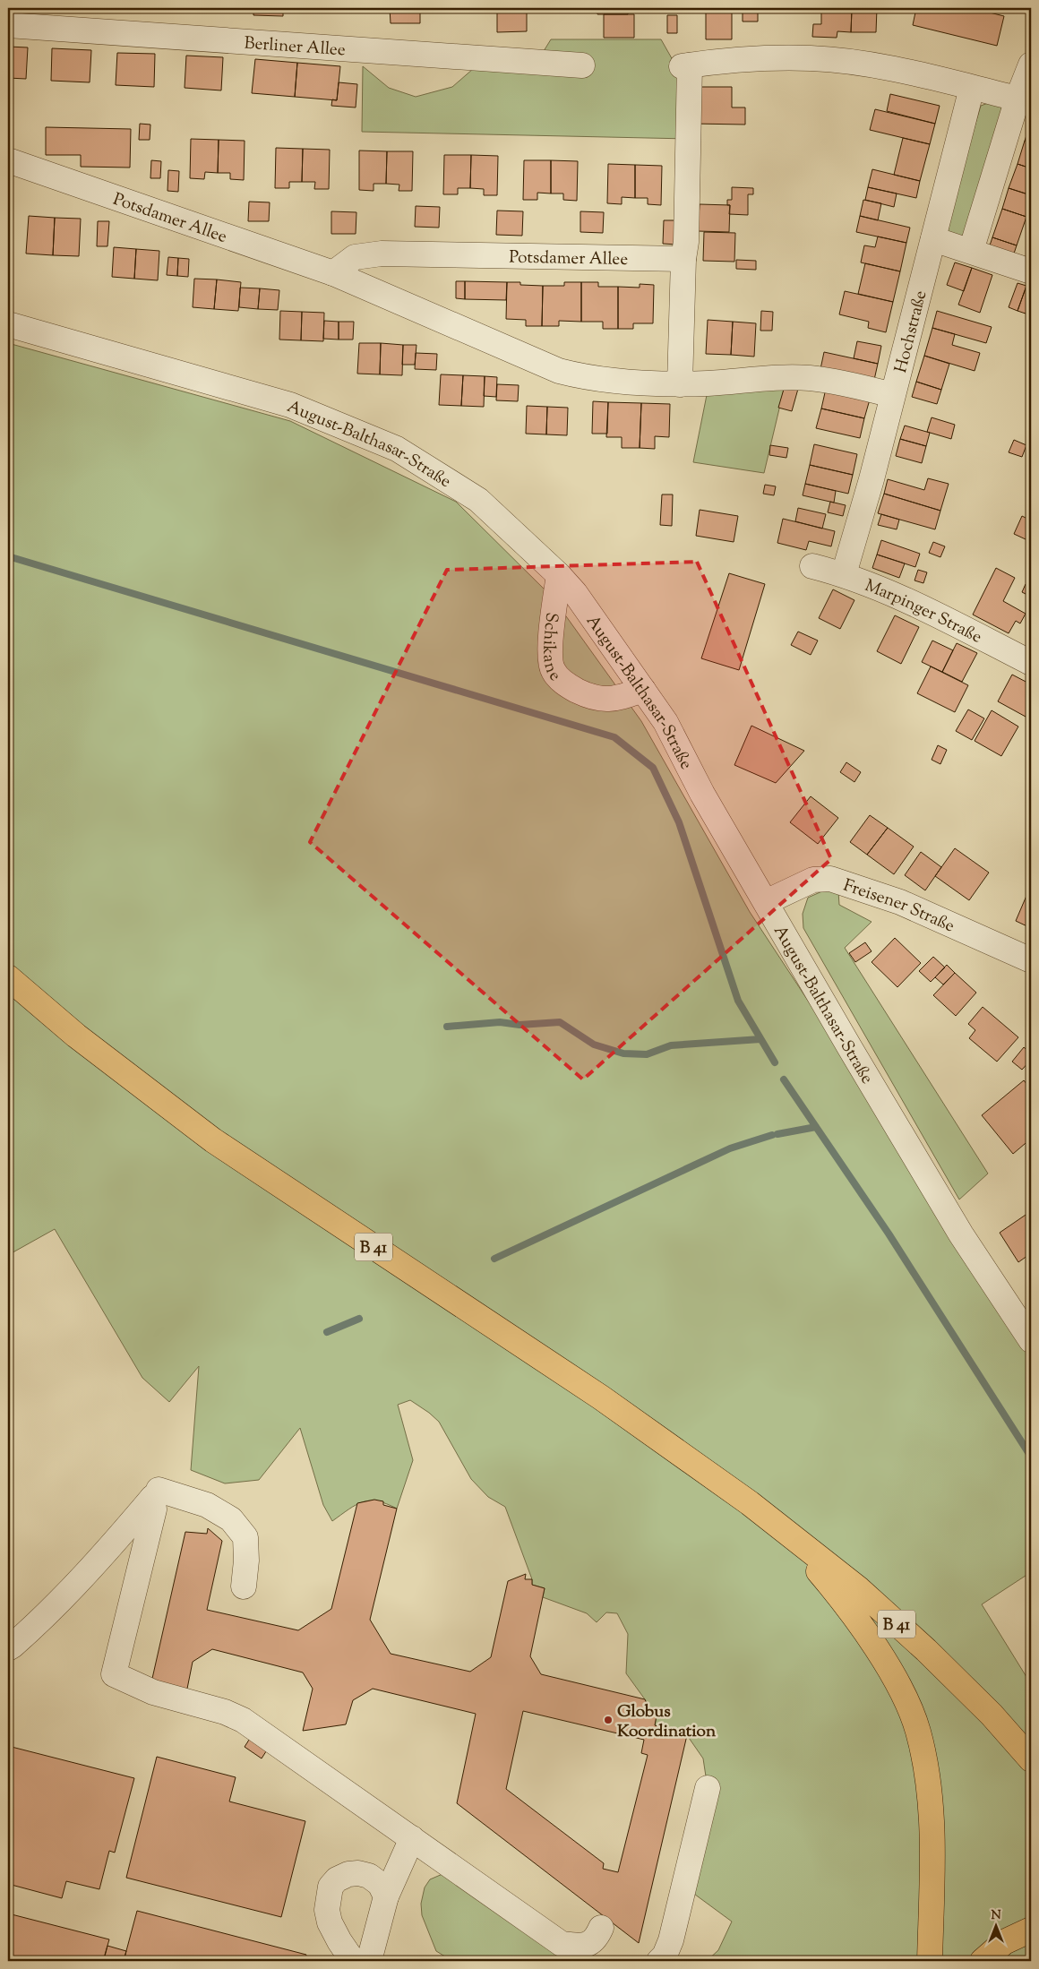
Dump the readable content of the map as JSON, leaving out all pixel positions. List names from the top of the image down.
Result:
{
  "streets": {
    "highway": ["B 41"],
    "street": [
      "Berliner Allee",
      "Potsdamer Allee",
      "Hochstraße",
      "August-Balthasar-Straße",
      "Marpinger Straße",
      "Schikane",
      "Freisener Straße"
    ]
  },
  "crossings": [
    ["Potsdamer Allee", "Hochstraße"],
    ["Hochstraße", "Marpinger Straße"],
    ["August-Balthasar-Straße", "Schikane"],
    ["August-Balthasar-Straße", "Freisener Straße"]
  ],
  "places": ["Globus Koordination"],
  "north": "top"
}
